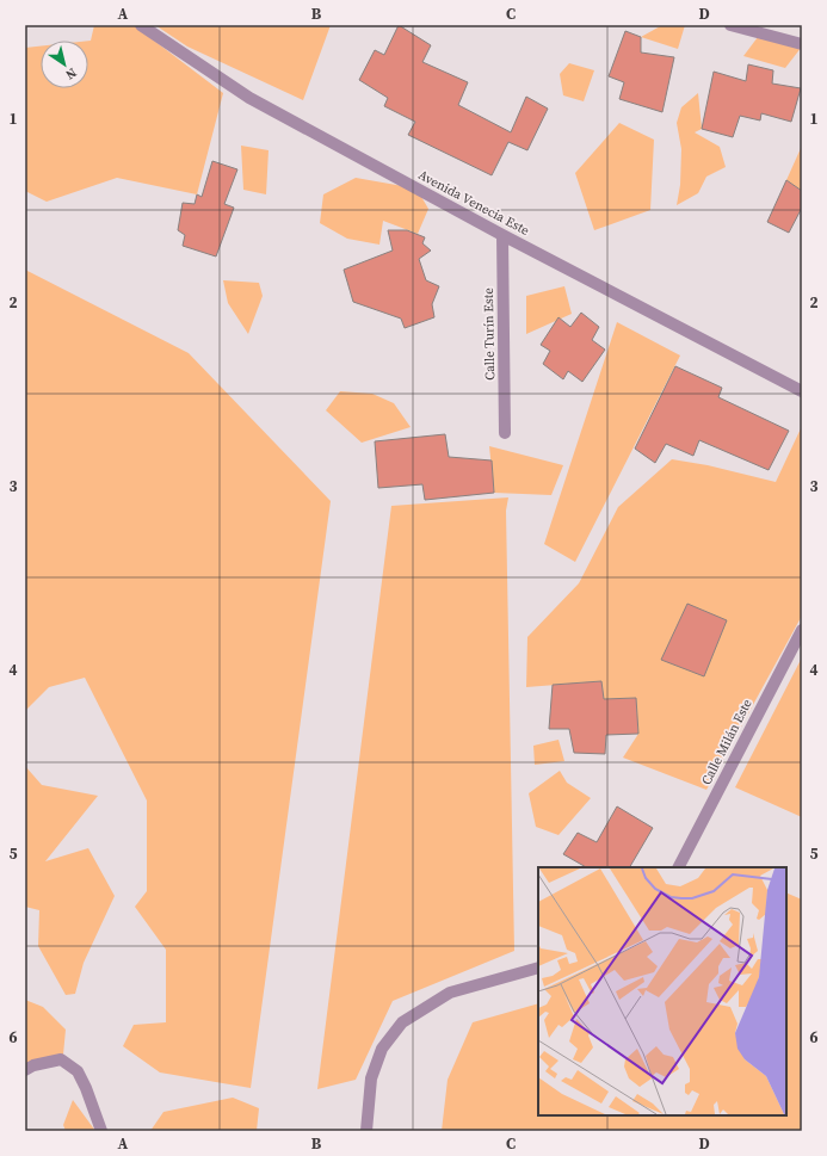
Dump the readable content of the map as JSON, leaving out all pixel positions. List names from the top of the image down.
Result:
{
  "streets": {
    "street": ["Avenida Venecia Este", "Calle Turín Este", "Calle Milán Este"]
  },
  "crossings": [
    ["Avenida Venecia Este", "Calle Turín Este"]
  ],
  "north": "bottom right",
  "grid": {
    "columns": [
      "A",
      "B",
      "C",
      "D"
    ],
    "rows": [
      "1",
      "2",
      "3",
      "4",
      "5",
      "6"
    ]
  }
}
